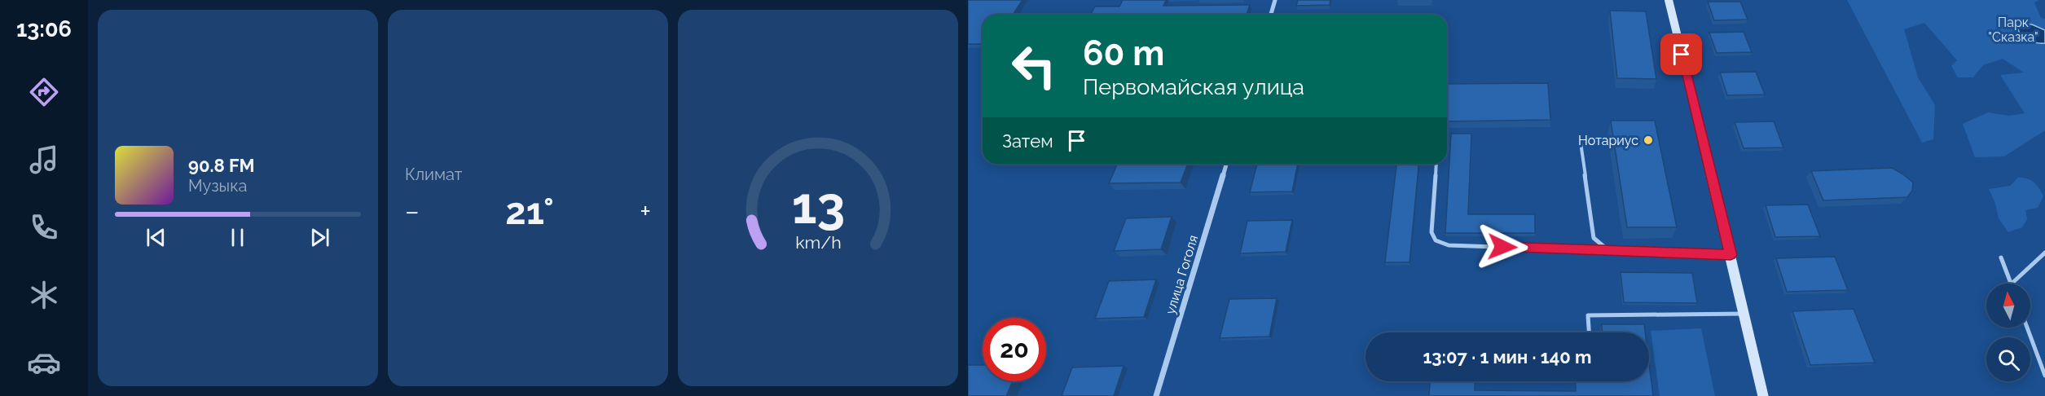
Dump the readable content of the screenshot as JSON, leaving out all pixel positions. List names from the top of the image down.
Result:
{
  "streets": {
    "street": ["улица Гоголя"]
  },
  "parks": ["Парк \"Сказка\""],
  "places": ["Нотариус"],
  "north": "top",
  "page": {
    "tabs": "13:06",
    "tile": "Климат",
    "turn": ["60 m", "Первомайская улица"],
    "then": "Затем",
    "song": ["90.8 FM", "Музыка"],
    "heat": ["−", "21°", "+"],
    "limit": "20",
    "trip": "13:07 · 1 мин · 140 m",
    "gauge": ["13", "km/h"]
  }
}
